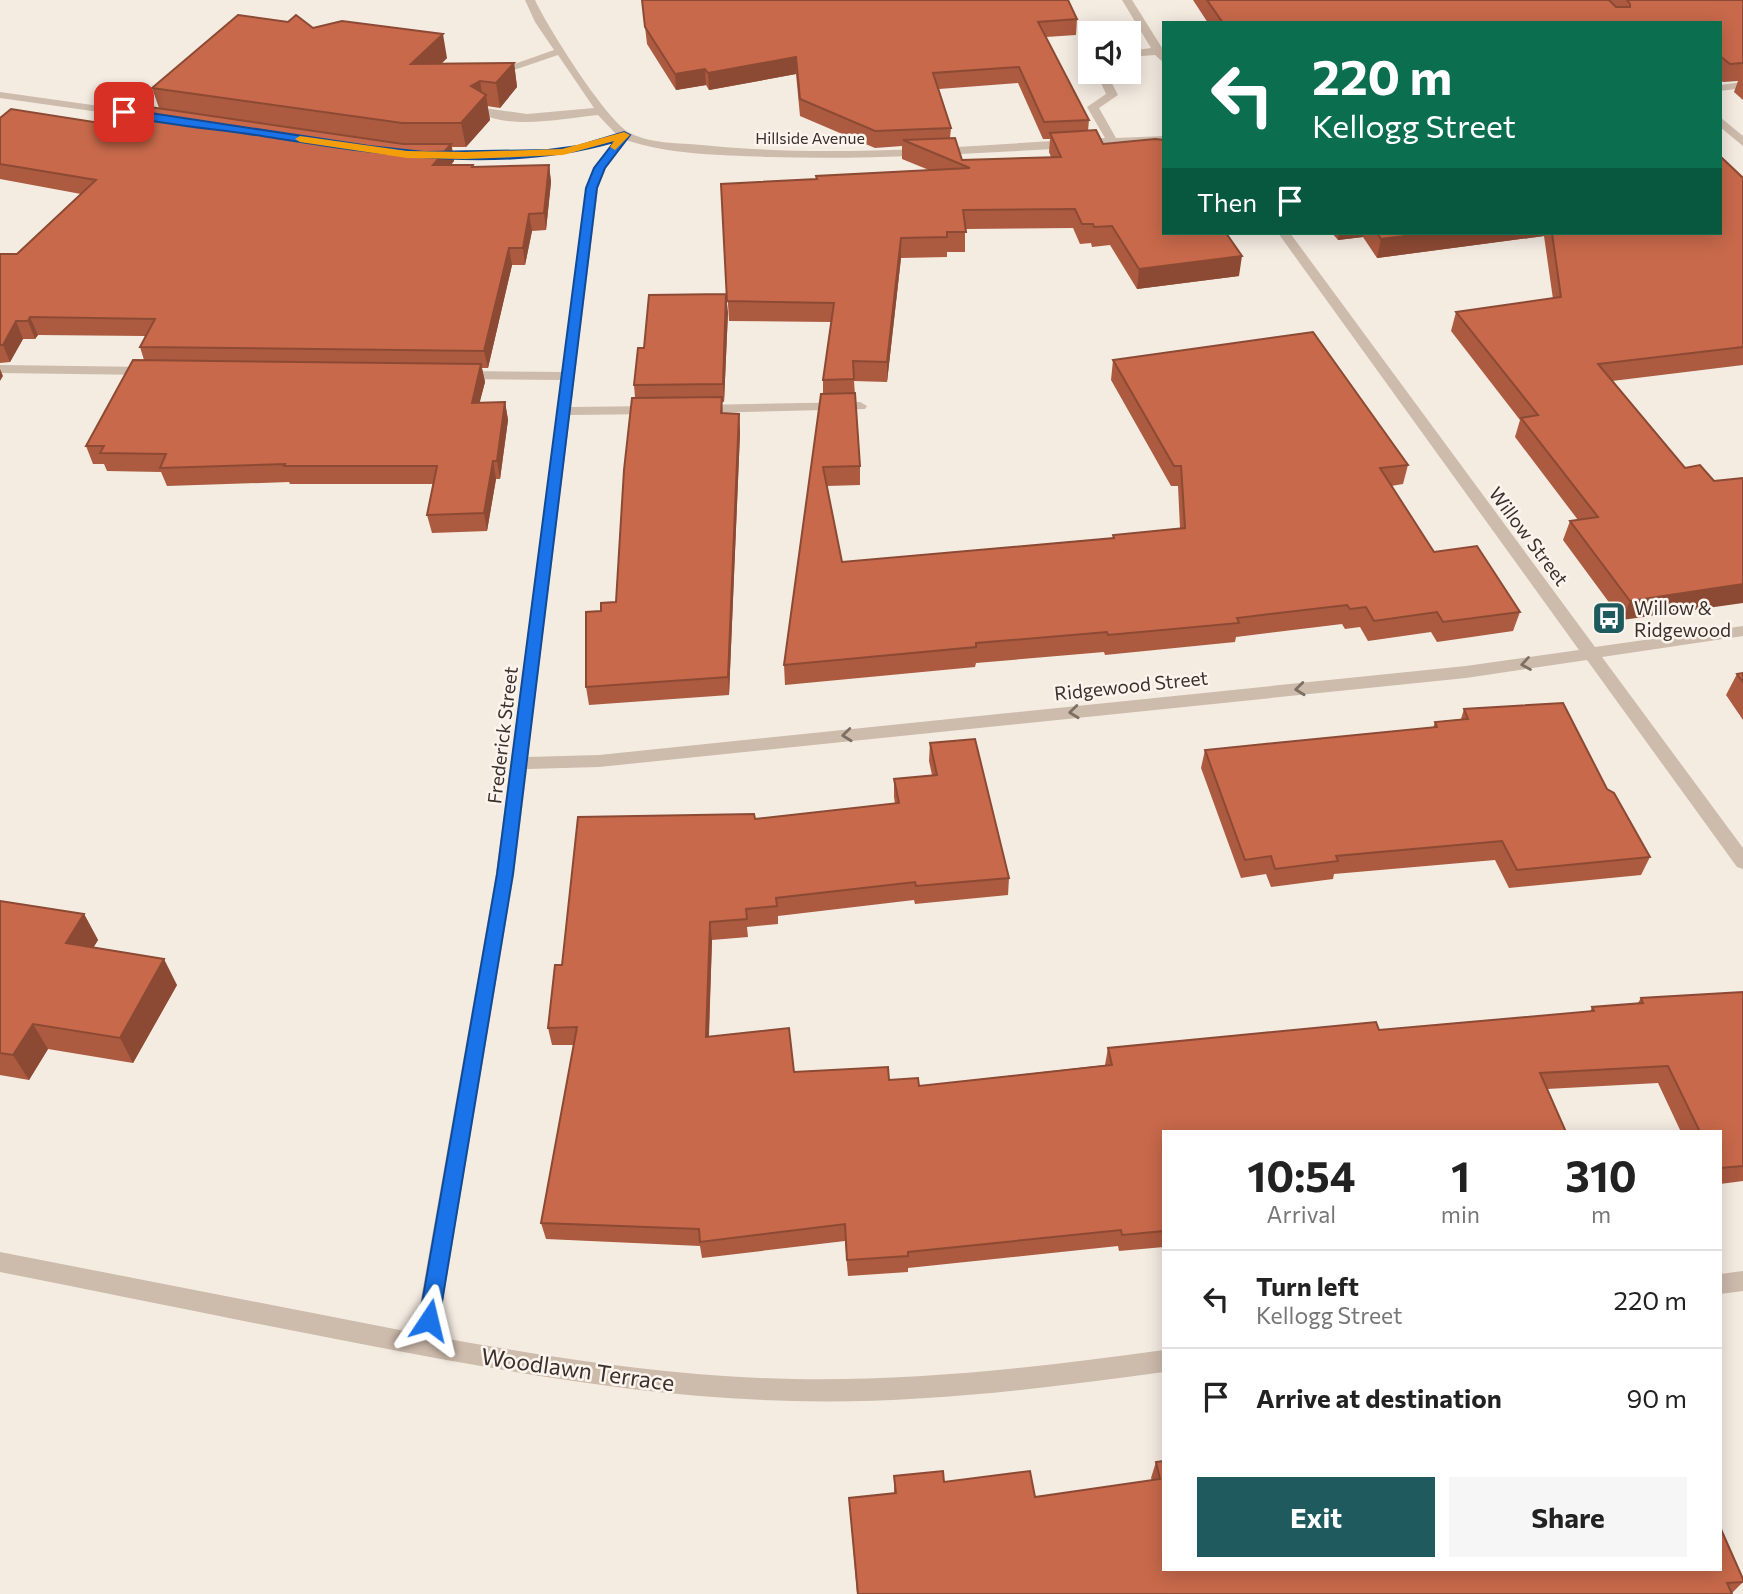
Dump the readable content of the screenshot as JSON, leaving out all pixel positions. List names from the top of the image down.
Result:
{
  "streets": {
    "street": [
      "Hillside Avenue",
      "Willow Street",
      "Ridgewood Street",
      "Frederick Street",
      "Woodlawn Terrace"
    ]
  },
  "crossings": [
    ["Hillside Avenue", "Frederick Street"],
    ["Willow Street", "Ridgewood Street"],
    ["Ridgewood Street", "Frederick Street"],
    ["Frederick Street", "Woodlawn Terrace"]
  ],
  "one_way": ["Ridgewood Street"],
  "places": {
    "bus stop": ["Willow & Ridgewood"]
  },
  "page": {
    "turn": ["220 m", "Kellogg Street"],
    "then": "Then",
    "eta": [
      "10:54",
      "Arrival",
      "1",
      "min",
      "310",
      "m"
    ],
    "list": [
      {
        "name": "Turn left",
        "note": "Kellogg Street",
        "value": "220 m"
      },
      {
        "name": "Arrive at destination",
        "value": "90 m"
      }
    ],
    "buttons": ["Exit", "Share"]
  }
}
